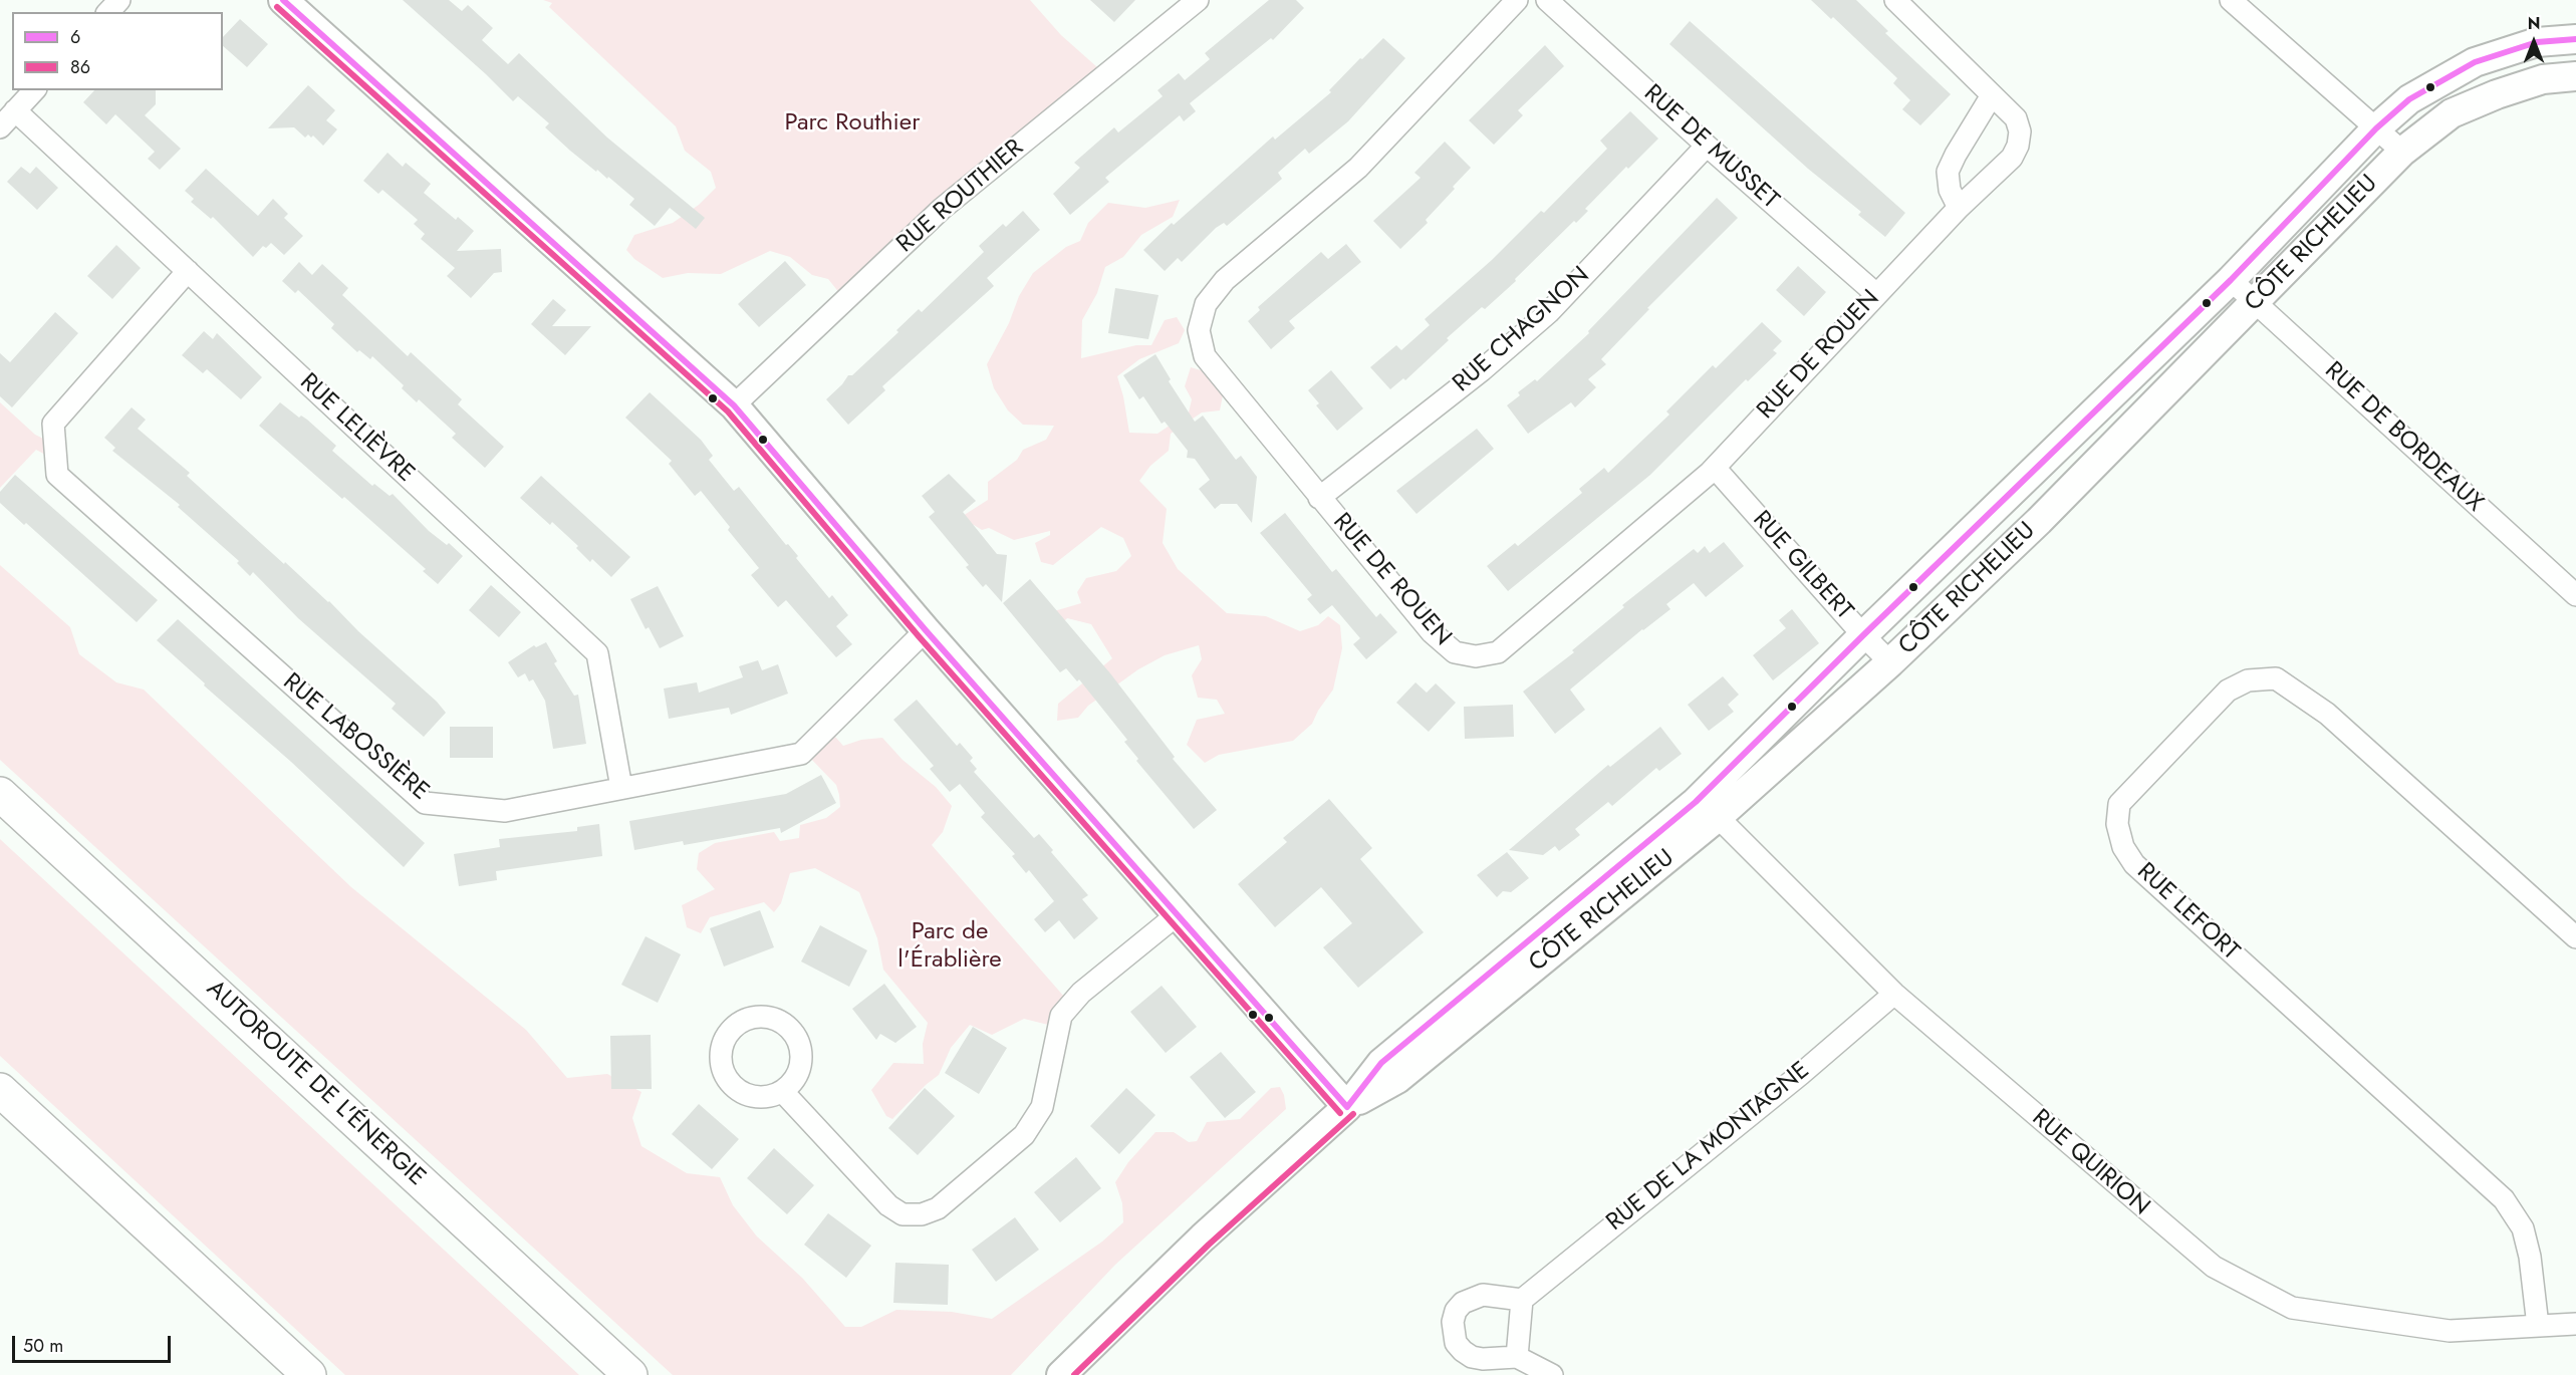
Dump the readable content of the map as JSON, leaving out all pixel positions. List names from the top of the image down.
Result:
{
  "streets": {
    "highway": ["AUTOROUTE DE L'ÉNERGIE"],
    "street": [
      "RUE DE MUSSET",
      "RUE ROUTHIER",
      "CÔTE RICHELIEU",
      "RUE CHAGNON",
      "RUE DE ROUEN",
      "RUE LELIÈVRE",
      "RUE DE BORDEAUX",
      "RUE GILBERT",
      "RUE LABOSSIÈRE",
      "RUE LEFORT",
      "RUE DE LA MONTAGNE",
      "RUE QUIRION"
    ]
  },
  "crossings": [
    ["RUE DE MUSSET", "RUE CHAGNON"],
    ["RUE DE MUSSET", "RUE DE ROUEN"],
    ["CÔTE RICHELIEU", "RUE DE BORDEAUX"],
    ["CÔTE RICHELIEU", "RUE GILBERT"],
    ["CÔTE RICHELIEU", "RUE QUIRION"],
    ["RUE CHAGNON", "RUE DE ROUEN"],
    ["RUE DE ROUEN", "RUE GILBERT"],
    ["RUE LELIÈVRE", "RUE LABOSSIÈRE"],
    ["RUE LEFORT", "RUE QUIRION"],
    ["RUE DE LA MONTAGNE", "RUE QUIRION"]
  ],
  "parks": ["Parc Routhier", "Parc de l'Érablière"],
  "lines": ["transit line 6", "transit line 86"],
  "legend": ["6", "86"],
  "scale_bar": "50 m",
  "north": "top"
}
